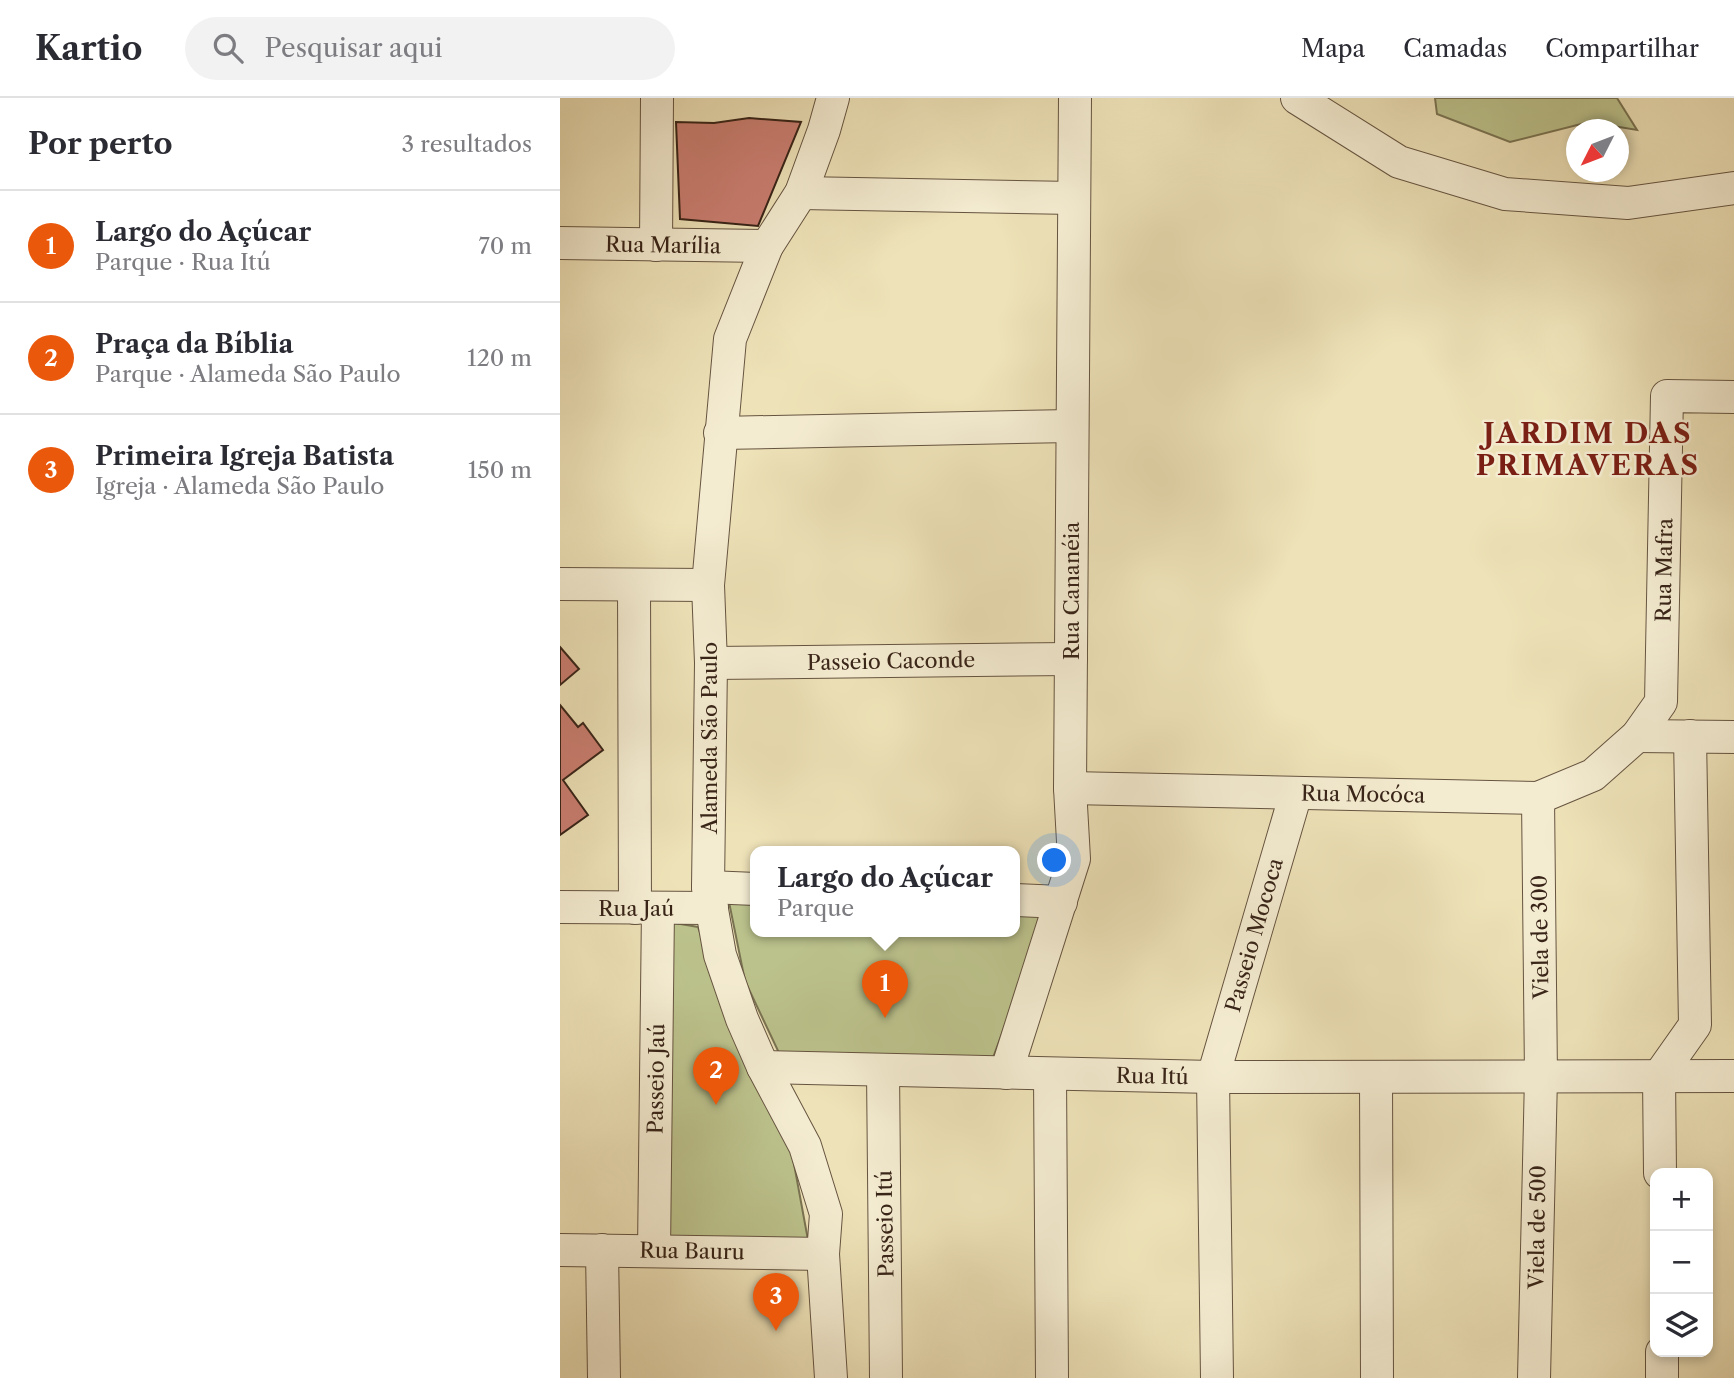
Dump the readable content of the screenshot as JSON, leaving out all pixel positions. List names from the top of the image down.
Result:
{
  "streets": {
    "street": [
      "Rua Marília",
      "Rua Mafra",
      "Rua Cananéia",
      "Passeio Caconde",
      "Alameda São Paulo",
      "Rua Mocóca",
      "Rua Jaú",
      "Passeio Mococa",
      "Viela de 300",
      "Rua Itú",
      "Passeio Jaú",
      "Passeio Itú",
      "Viela de 500",
      "Rua Bauru"
    ]
  },
  "crossings": [
    ["Rua Marília", "Alameda São Paulo"],
    ["Rua Mafra", "Rua Mocóca"],
    ["Rua Cananéia", "Passeio Caconde"],
    ["Rua Cananéia", "Rua Mocóca"],
    ["Rua Cananéia", "Rua Itú"],
    ["Passeio Caconde", "Alameda São Paulo"],
    ["Alameda São Paulo", "Rua Jaú"],
    ["Alameda São Paulo", "Rua Itú"],
    ["Alameda São Paulo", "Rua Bauru"],
    ["Rua Mocóca", "Passeio Mococa"],
    ["Rua Mocóca", "Viela de 300"],
    ["Rua Jaú", "Passeio Jaú"],
    ["Passeio Mococa", "Rua Itú"],
    ["Viela de 300", "Rua Itú"],
    ["Viela de 300", "Viela de 500"],
    ["Rua Itú", "Passeio Itú"],
    ["Rua Itú", "Viela de 500"],
    ["Passeio Jaú", "Rua Bauru"]
  ],
  "districts": ["JARDIM DAS PRIMAVERAS"],
  "north": "bottom left",
  "page": {
    "header": "Kartio",
    "search": "Pesquisar aqui",
    "nav": ["Mapa", "Camadas", "Compartilhar"],
    "heading": ["Por perto", "3 resultados"],
    "list": [
      {
        "mark": "1",
        "name": "Largo do Açúcar",
        "note": "Parque · Rua Itú",
        "value": "70 m"
      },
      {
        "mark": "2",
        "name": "Praça da Bíblia",
        "note": "Parque · Alameda São Paulo",
        "value": "120 m"
      },
      {
        "mark": "3",
        "name": "Primeira Igreja Batista",
        "note": "Igreja · Alameda São Paulo",
        "value": "150 m"
      }
    ],
    "popup": ["Largo do Açúcar", "Parque"],
    "pins": ["1", "2", "3"],
    "map_buttons": ["+", "−"]
  }
}
